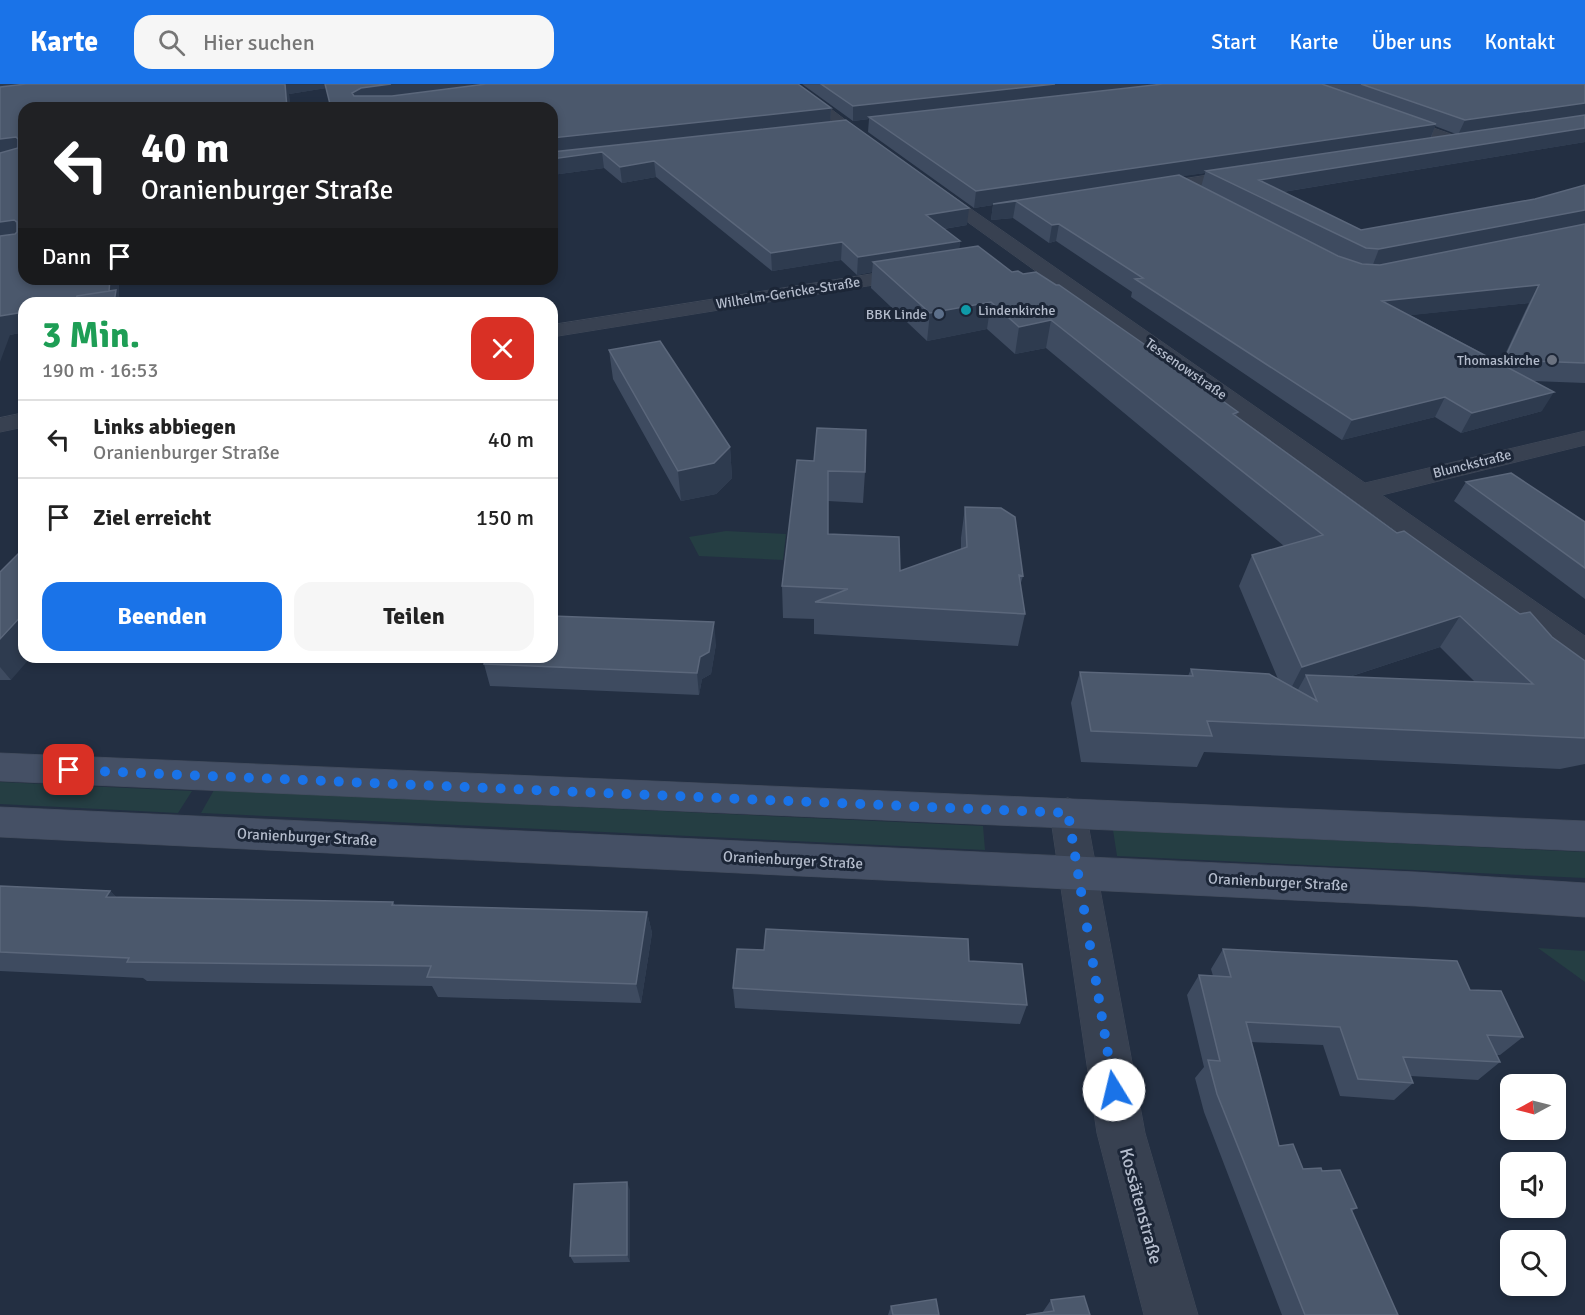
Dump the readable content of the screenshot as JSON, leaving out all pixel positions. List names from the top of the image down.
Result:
{
  "streets": {
    "main road": ["Oranienburger Straße"],
    "street": [
      "Wilhelm-Gericke-Straße",
      "Tessenowstraße",
      "Blunckstraße",
      "Kossätenstraße"
    ]
  },
  "crossings": [
    ["Tessenowstraße", "Blunckstraße"],
    ["Oranienburger Straße", "Kossätenstraße"]
  ],
  "places": ["Lindenkirche", "BBK Linde", "Thomaskirche"],
  "north": "left",
  "page": {
    "header": "Karte",
    "search": "Hier suchen",
    "nav": [
      "Start",
      "Karte",
      "Über uns",
      "Kontakt"
    ],
    "turn": ["40 m", "Oranienburger Straße"],
    "then": "Dann",
    "heading": ["3 Min.", "190 m · 16:53"],
    "list": [
      {
        "name": "Links abbiegen",
        "note": "Oranienburger Straße",
        "value": "40 m"
      },
      {
        "name": "Ziel erreicht",
        "value": "150 m"
      }
    ],
    "buttons": ["Beenden", "Teilen"]
  }
}
